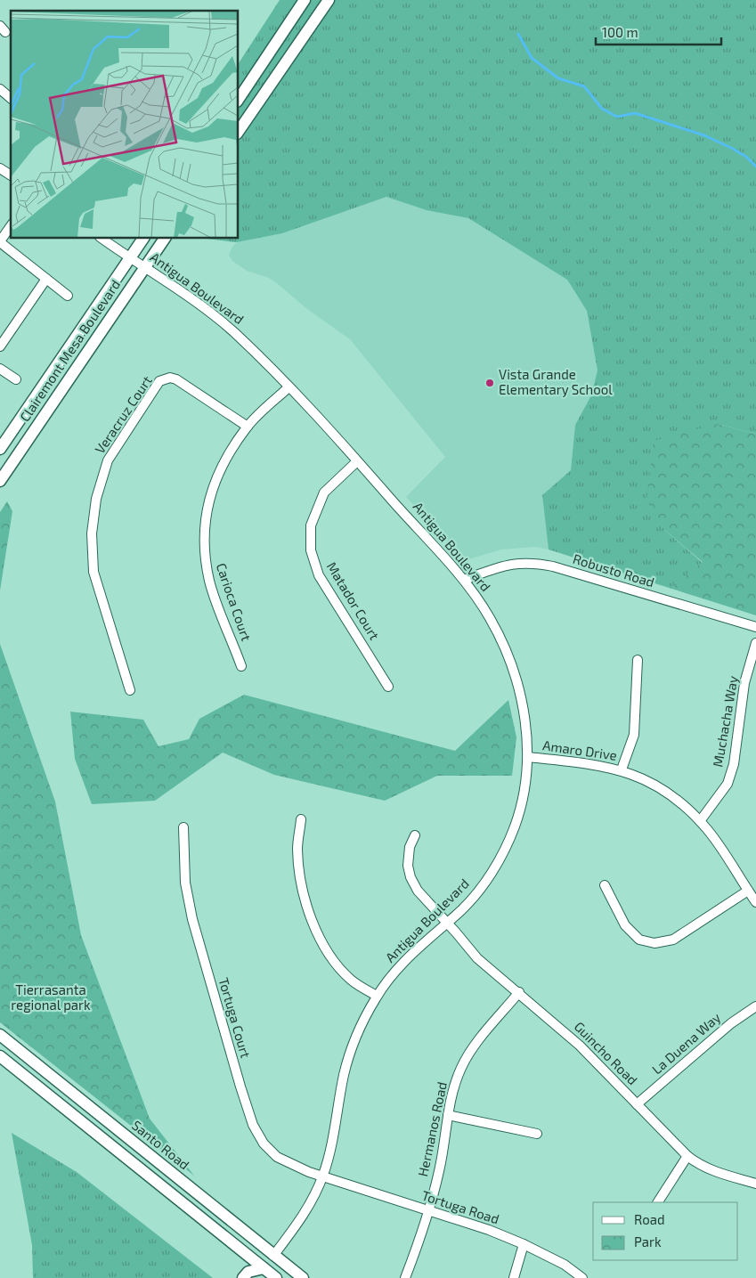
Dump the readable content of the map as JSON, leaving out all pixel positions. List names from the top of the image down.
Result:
{
  "streets": {
    "main road": ["Antigua Boulevard", "Clairemont Mesa Boulevard", "Santo Road"],
    "street": [
      "Veracruz Court",
      "Robusto Road",
      "Matador Court",
      "Carioca Court",
      "Muchacha Way",
      "Amaro Drive",
      "Tortuga Court",
      "La Duena Way",
      "Guincho Road",
      "Hermanos Road",
      "Tortuga Road"
    ]
  },
  "crossings": [
    ["Antigua Boulevard", "Clairemont Mesa Boulevard"],
    ["Antigua Boulevard", "Robusto Road"],
    ["Antigua Boulevard", "Matador Court"],
    ["Antigua Boulevard", "Carioca Court"],
    ["Antigua Boulevard", "Amaro Drive"],
    ["Antigua Boulevard", "Tortuga Court"],
    ["Antigua Boulevard", "Guincho Road"],
    ["Antigua Boulevard", "Santo Road"],
    ["Antigua Boulevard", "Tortuga Road"],
    ["Veracruz Court", "Carioca Court"],
    ["Muchacha Way", "Amaro Drive"],
    ["Tortuga Court", "Tortuga Road"],
    ["La Duena Way", "Guincho Road"],
    ["Guincho Road", "Hermanos Road"],
    ["Hermanos Road", "Tortuga Road"]
  ],
  "parks": ["Tierrasanta regional park"],
  "places": ["Vista Grande Elementary School"],
  "legend": ["Road", "Park"],
  "scale_bar": "100 m"
}
